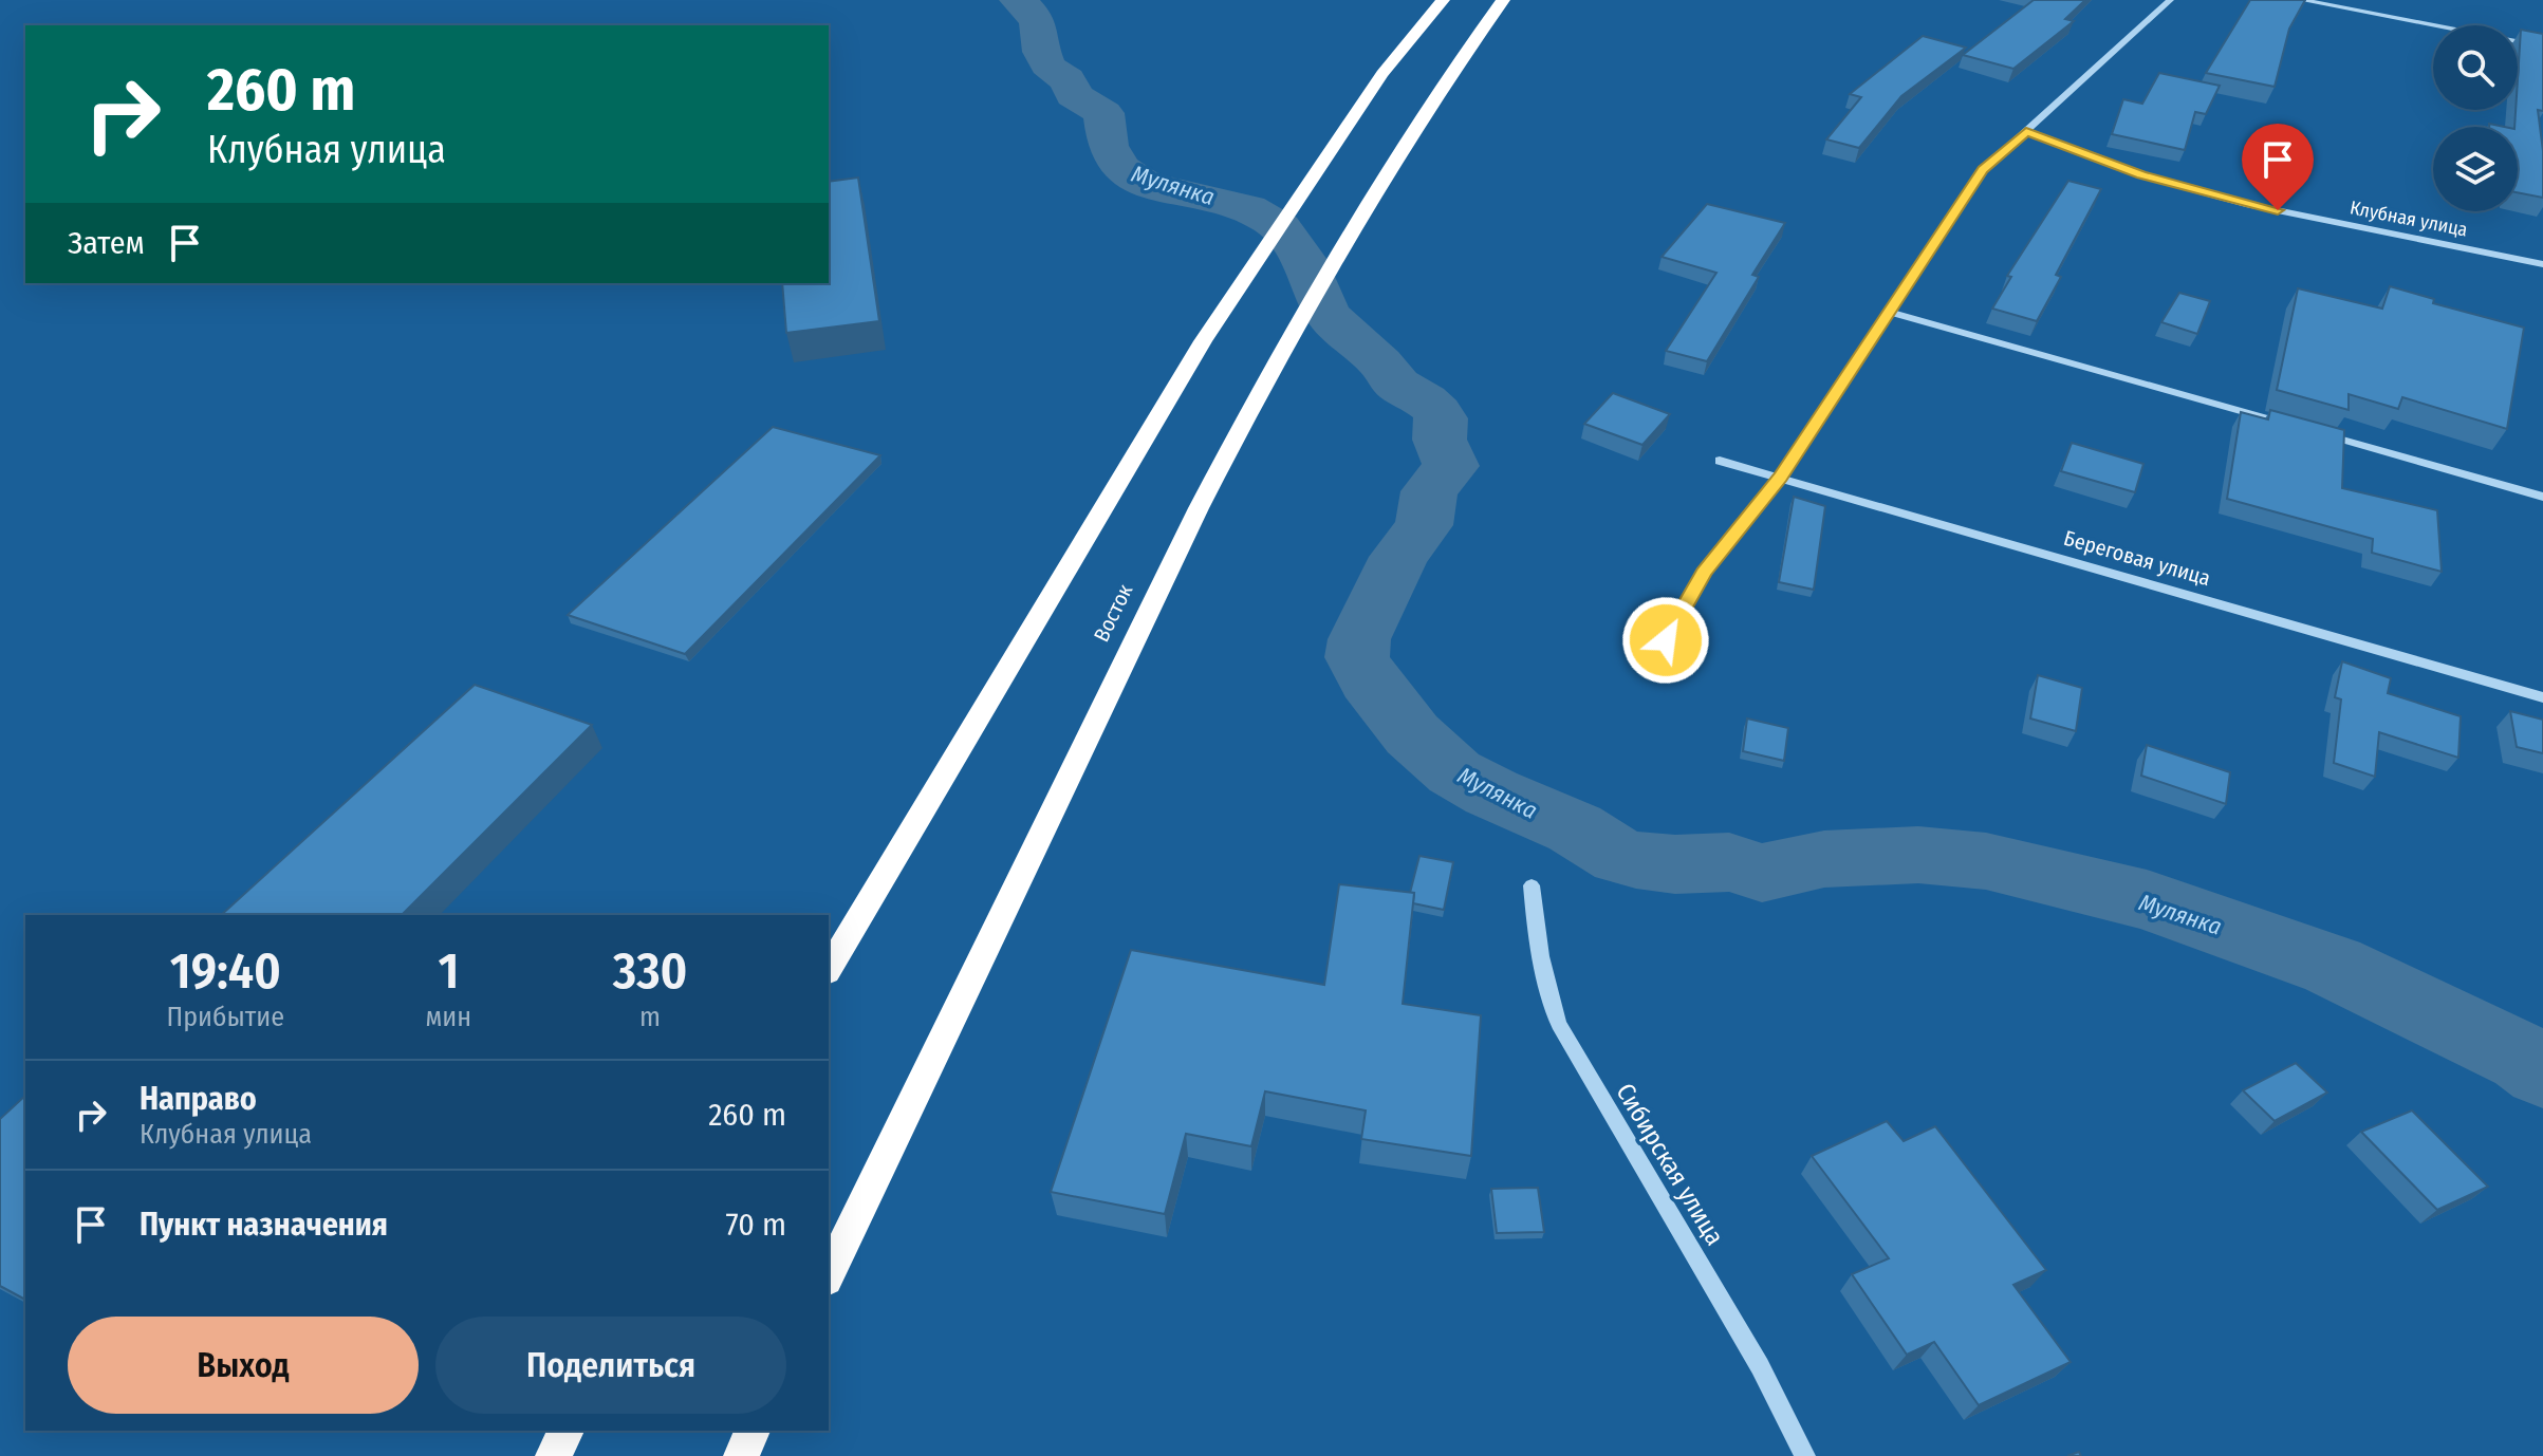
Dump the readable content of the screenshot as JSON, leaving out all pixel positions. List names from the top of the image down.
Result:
{
  "streets": {
    "highway": ["Восток"],
    "street": ["Клубная улица", "Береговая улица", "Сибирская улица"]
  },
  "water": ["Мулянка"],
  "page": {
    "turn": ["260 m", "Клубная улица"],
    "then": "Затем",
    "eta": [
      "19:40",
      "Прибытие",
      "1",
      "мин",
      "330",
      "m"
    ],
    "list": [
      {
        "name": "Направо",
        "note": "Клубная улица",
        "value": "260 m"
      },
      {
        "name": "Пункт назначения",
        "value": "70 m"
      }
    ],
    "buttons": ["Выход", "Поделиться"]
  }
}
